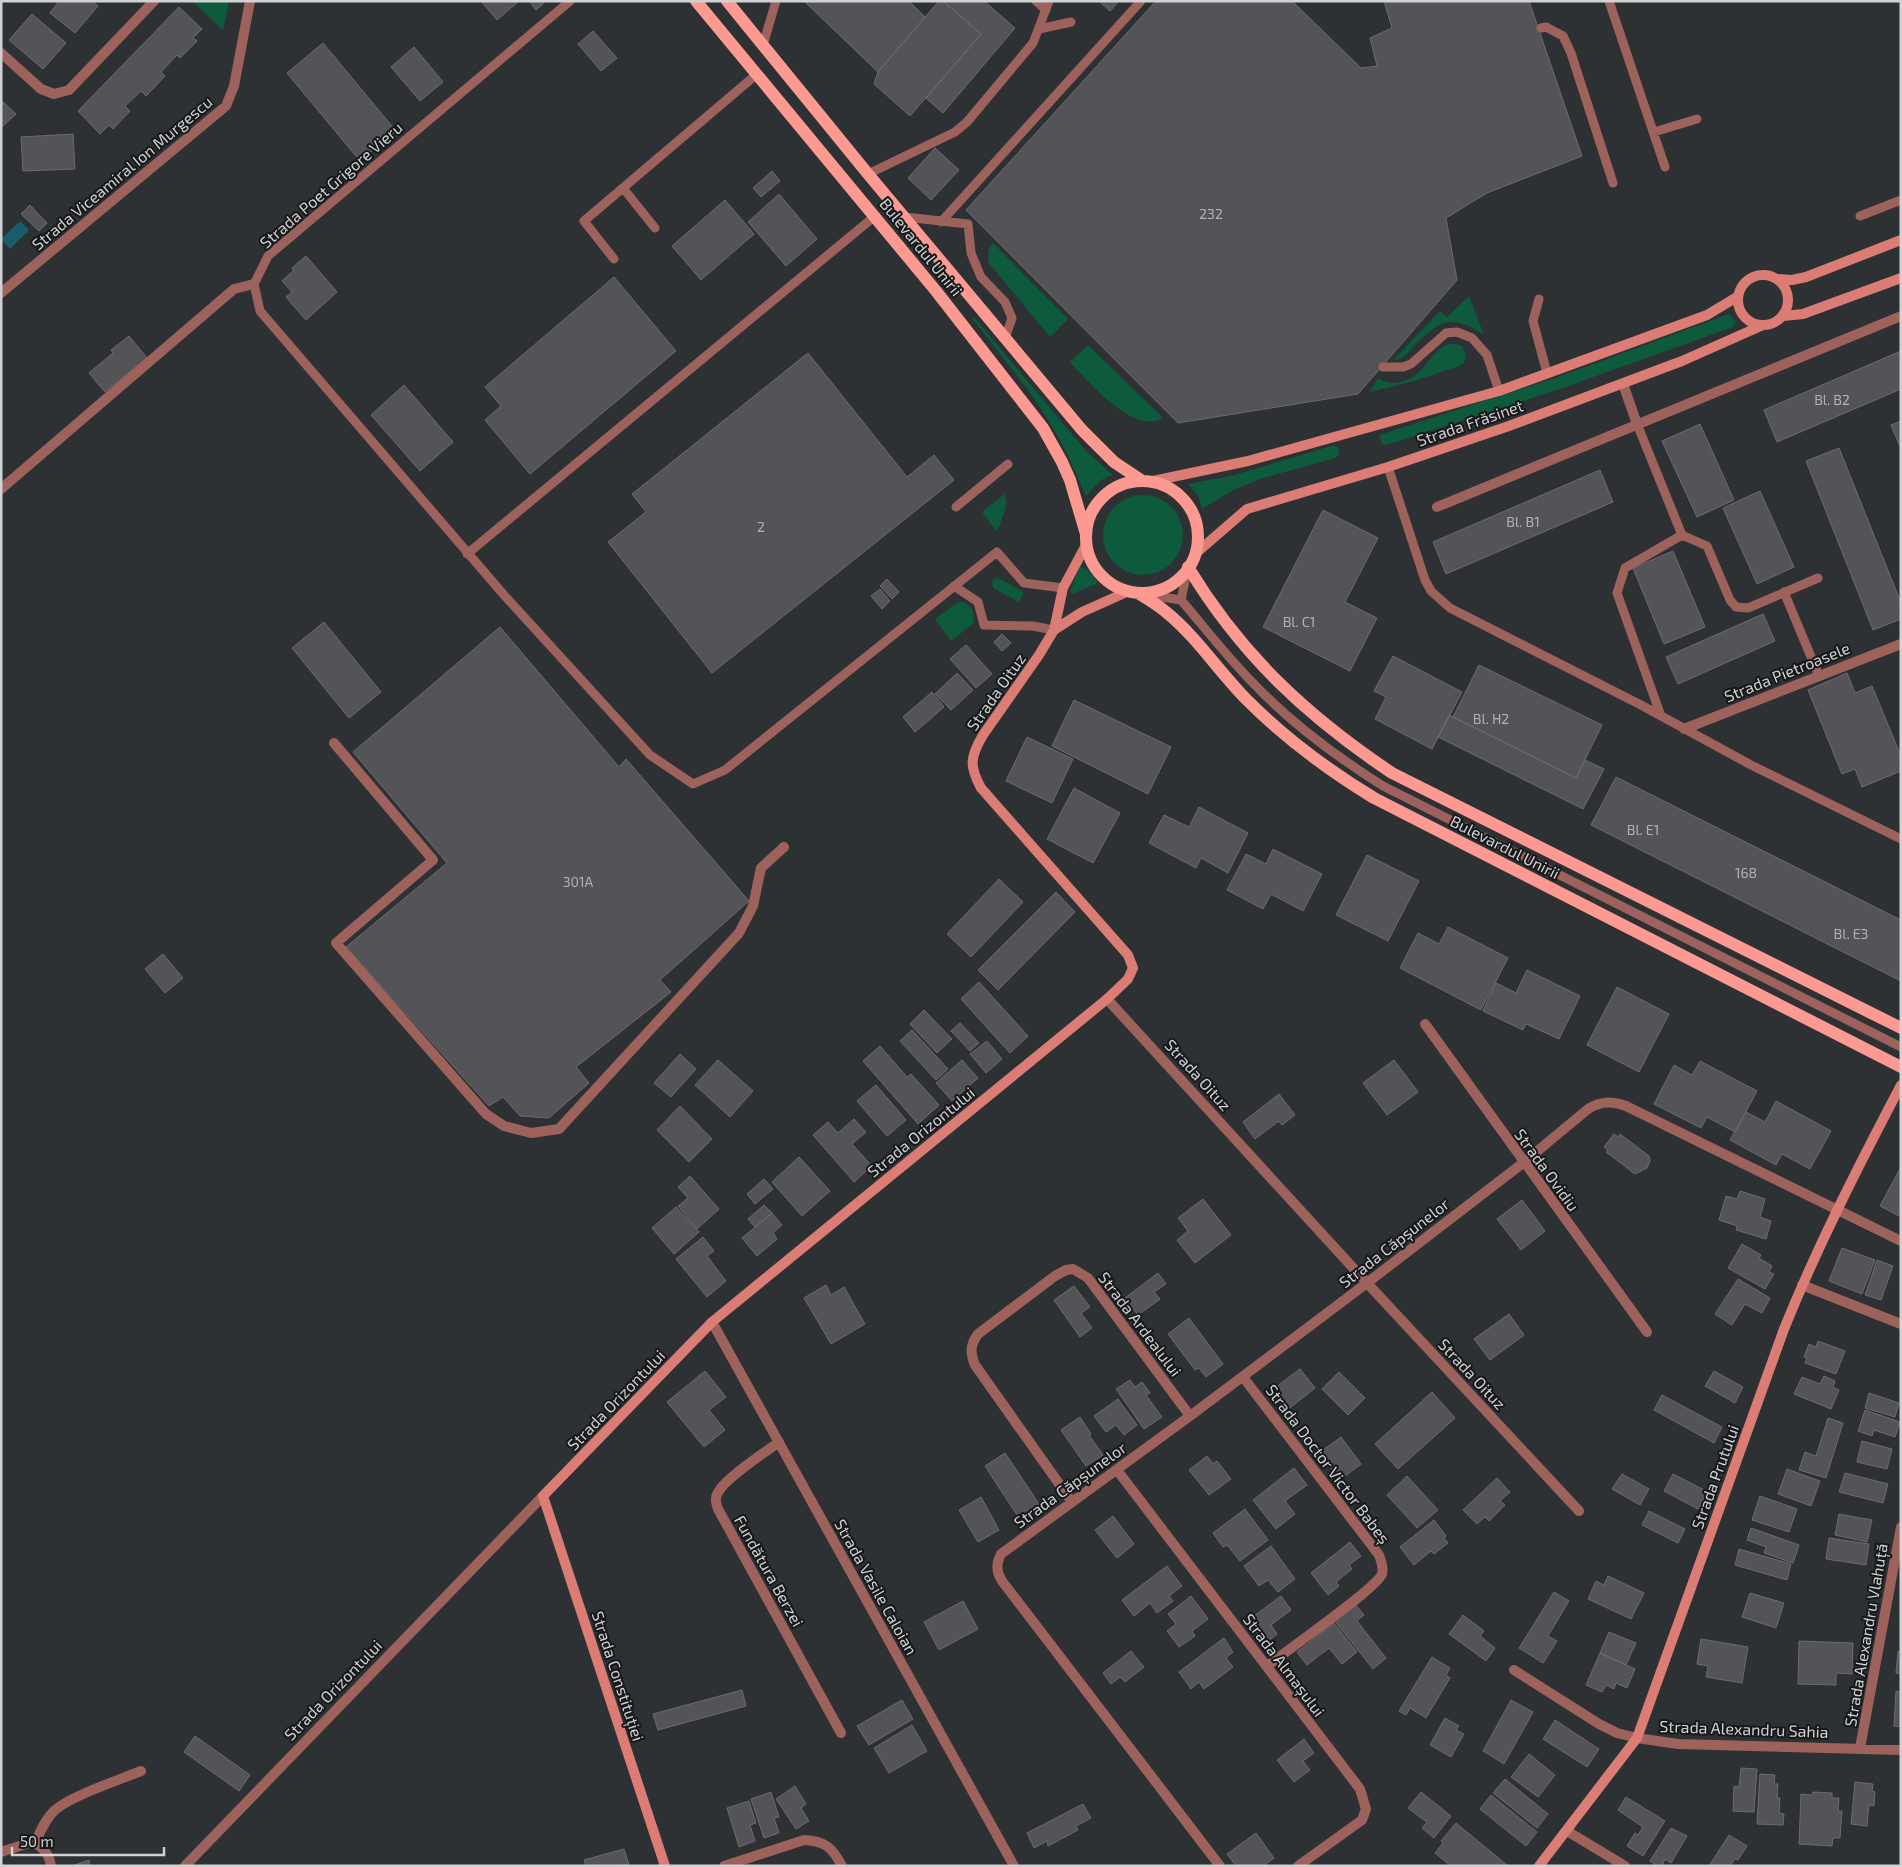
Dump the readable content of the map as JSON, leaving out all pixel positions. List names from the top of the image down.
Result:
{
  "streets": {
    "main road": ["Bulevardul Unirii"],
    "street": [
      "Strada Viceamiral Ion Murgescu",
      "Strada Frăsinet",
      "Strada Pietroasele",
      "Strada Oituz",
      "Strada Orizontului",
      "Strada Ovidiu",
      "Strada Căpșunelor",
      "Strada Ardealului",
      "Strada Doctor Victor Babeș",
      "Strada Prutului",
      "Fundătura Berzei",
      "Strada Vasile Caloian",
      "Strada Alexandru Vlahuță",
      "Strada Almașului",
      "Strada Constituției",
      "Strada Alexandru Sahia"
    ],
    "lane": ["Strada Poet Grigore Vieru"]
  },
  "crossings": [
    ["Bulevardul Unirii", "Strada Frăsinet"],
    ["Bulevardul Unirii", "Strada Oituz"],
    ["Strada Frăsinet", "Strada Oituz"],
    ["Strada Oituz", "Strada Orizontului"],
    ["Strada Oituz", "Strada Căpșunelor"],
    ["Strada Orizontului", "Strada Vasile Caloian"],
    ["Strada Orizontului", "Strada Constituției"],
    ["Strada Ovidiu", "Strada Căpșunelor"],
    ["Strada Căpșunelor", "Strada Ardealului"],
    ["Strada Căpșunelor", "Strada Doctor Victor Babeș"],
    ["Strada Căpșunelor", "Strada Prutului"],
    ["Strada Căpșunelor", "Strada Almașului"],
    ["Strada Doctor Victor Babeș", "Strada Almașului"],
    ["Strada Prutului", "Strada Alexandru Sahia"],
    ["Fundătura Berzei", "Strada Vasile Caloian"],
    ["Strada Alexandru Vlahuță", "Strada Alexandru Sahia"]
  ],
  "house_numbers": [
    "232",
    "Bl. B2",
    "Bl. B1",
    "2",
    "Bl. C1",
    "Bl. H2",
    "Bl. E1",
    "168",
    "301A",
    "Bl. E3"
  ],
  "scale_bar": "50 m"
}
